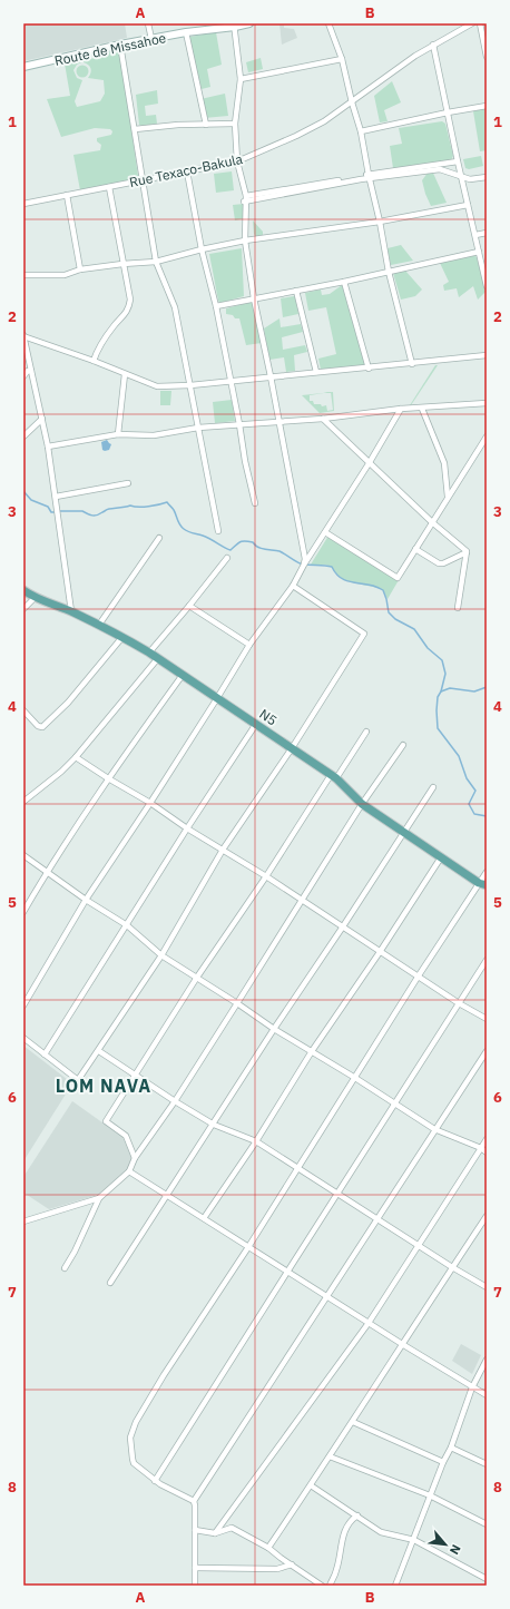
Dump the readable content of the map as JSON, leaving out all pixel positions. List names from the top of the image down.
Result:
{
  "streets": {
    "main road": ["Route de Missahoe", "N5"],
    "street": ["Rue Texaco-Bakula"]
  },
  "districts": ["LOM NAVA"],
  "north": "bottom right",
  "grid": {
    "columns": ["A", "B"],
    "rows": [
      "1",
      "2",
      "3",
      "4",
      "5",
      "6",
      "7",
      "8"
    ]
  }
}
